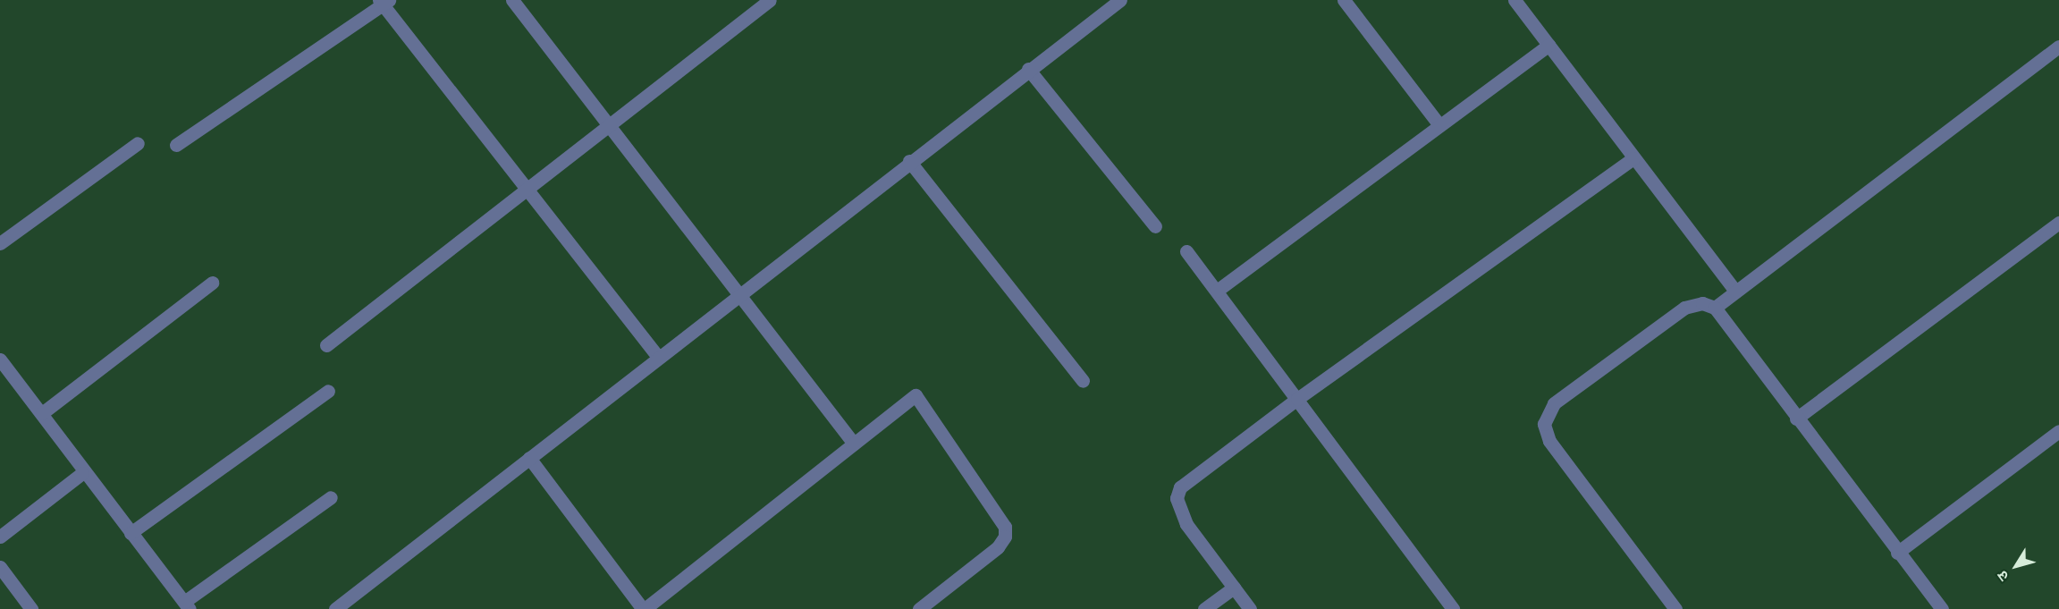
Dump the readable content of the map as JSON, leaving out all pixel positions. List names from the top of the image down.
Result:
{
  "north": "bottom left"
}
